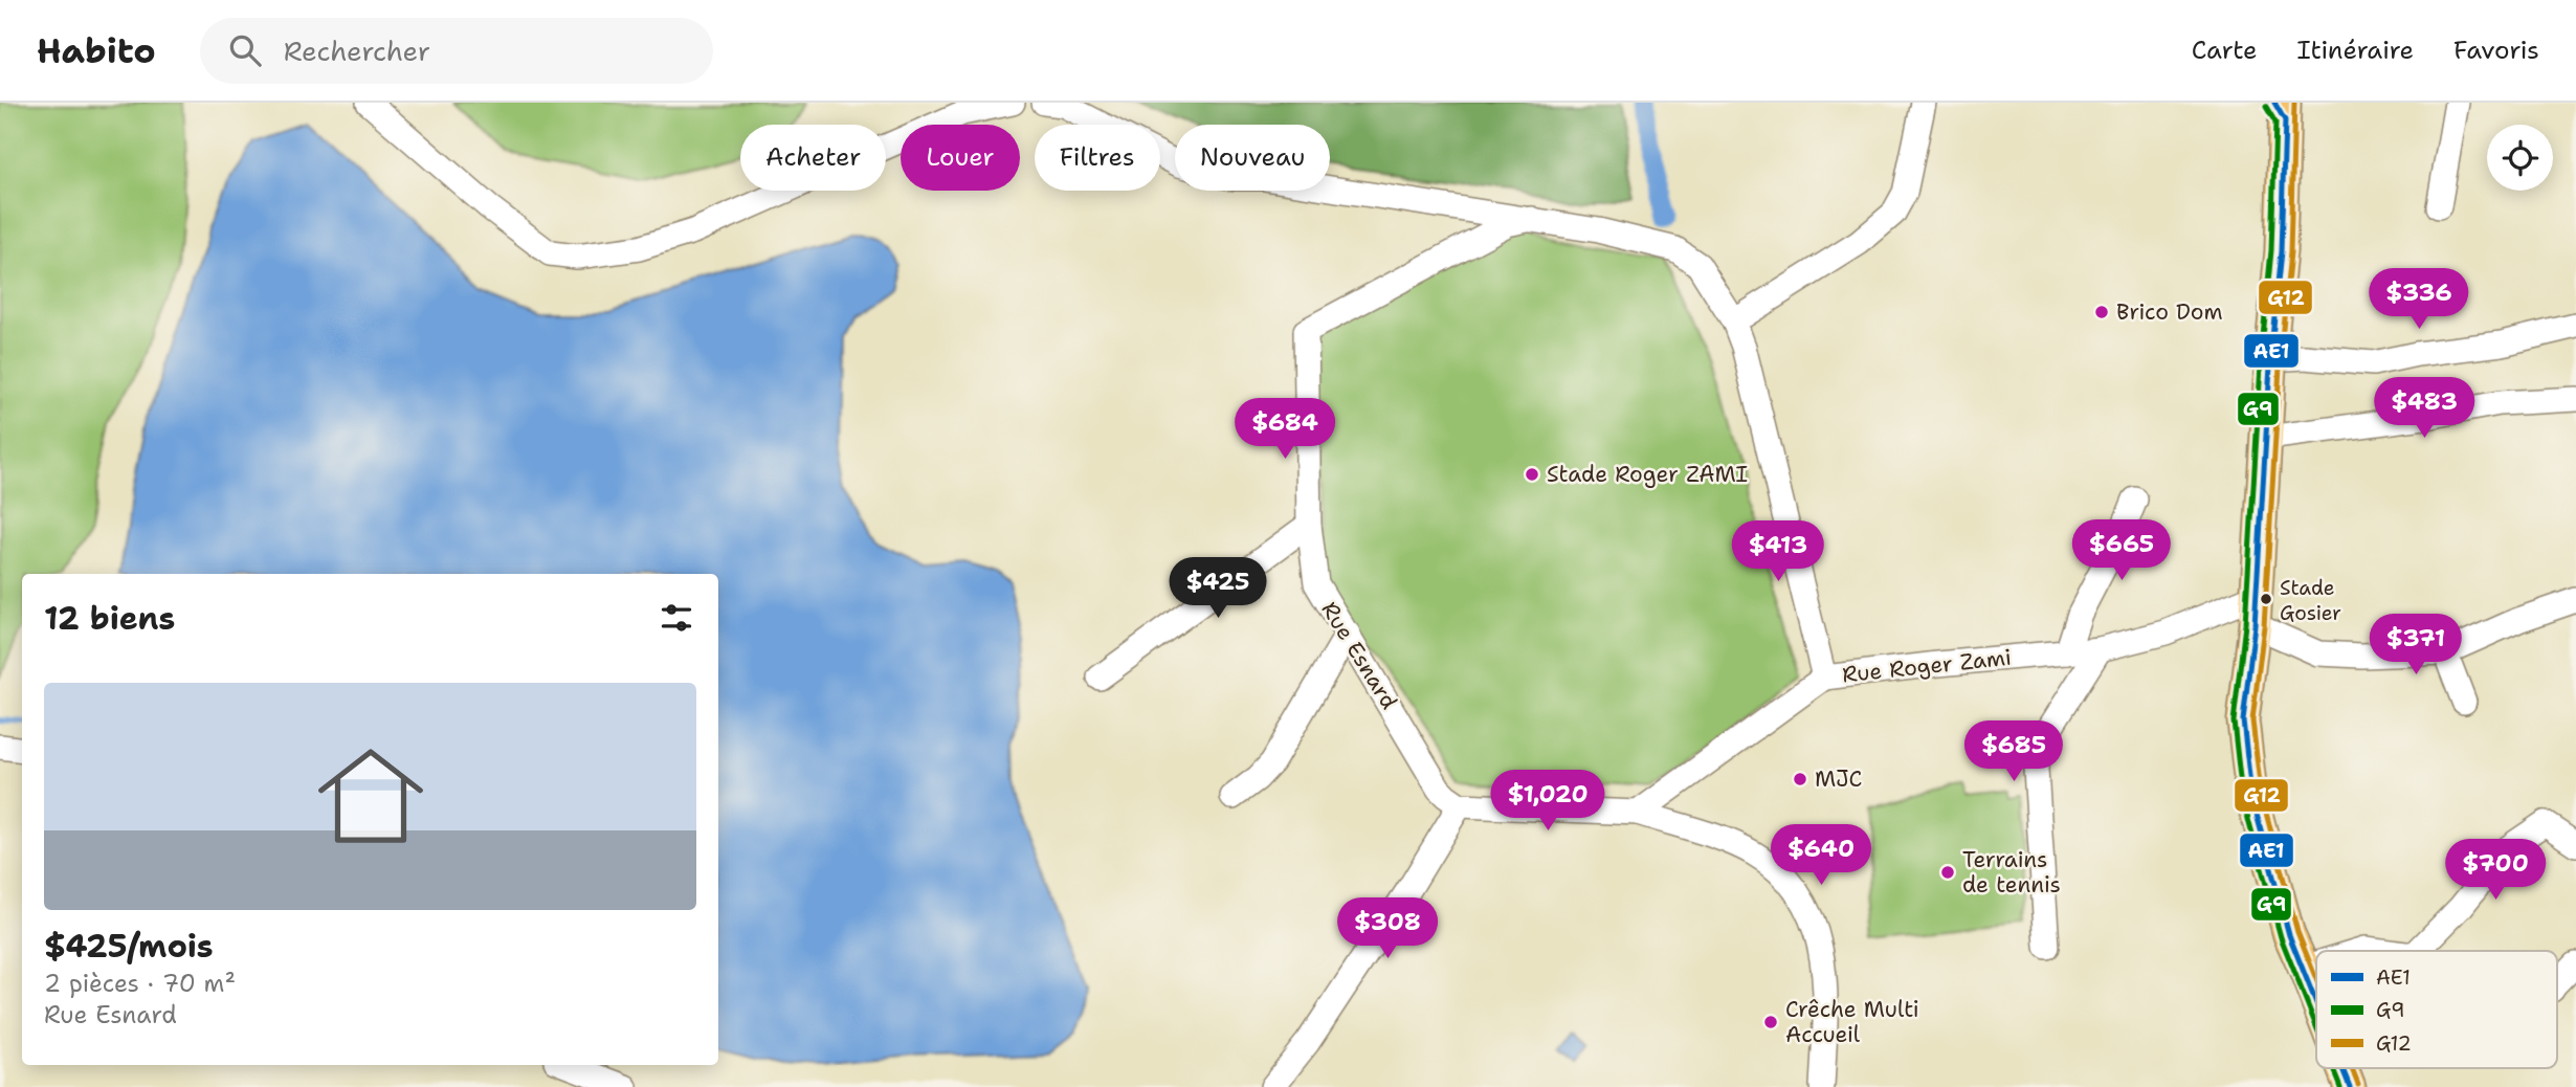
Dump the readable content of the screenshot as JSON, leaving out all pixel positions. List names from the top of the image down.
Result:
{
  "streets": {
    "street": ["Rue Esnard", "Rue Roger Zami"]
  },
  "crossings": [
    ["Rue Esnard", "Rue Roger Zami"]
  ],
  "places": [
    "Brico Dom",
    "Stade Roger ZAMI",
    "Stade Gosier",
    "MJC",
    "Terrains de tennis",
    "Crêche Multi Accueil"
  ],
  "lines": ["transit line AE1", "transit line G12", "transit line G9"],
  "legend": ["AE1", "G9", "G12"],
  "page": {
    "header": "Habito",
    "search": "Rechercher",
    "nav": ["Carte", "Itinéraire", "Favoris"],
    "chip": [
      "Acheter",
      "Louer",
      "Filtres",
      "Nouveau"
    ],
    "price": [
      "$336",
      "$483",
      "$684",
      "$665",
      "$413",
      "$425",
      "$371",
      "$685",
      "$1,020",
      "$640",
      "$700",
      "$308"
    ],
    "heading": "12 biens",
    "list": [
      {
        "name": "$425/mois",
        "note": "2 pièces · 70 m² · Rue Esnard"
      }
    ]
  }
}
